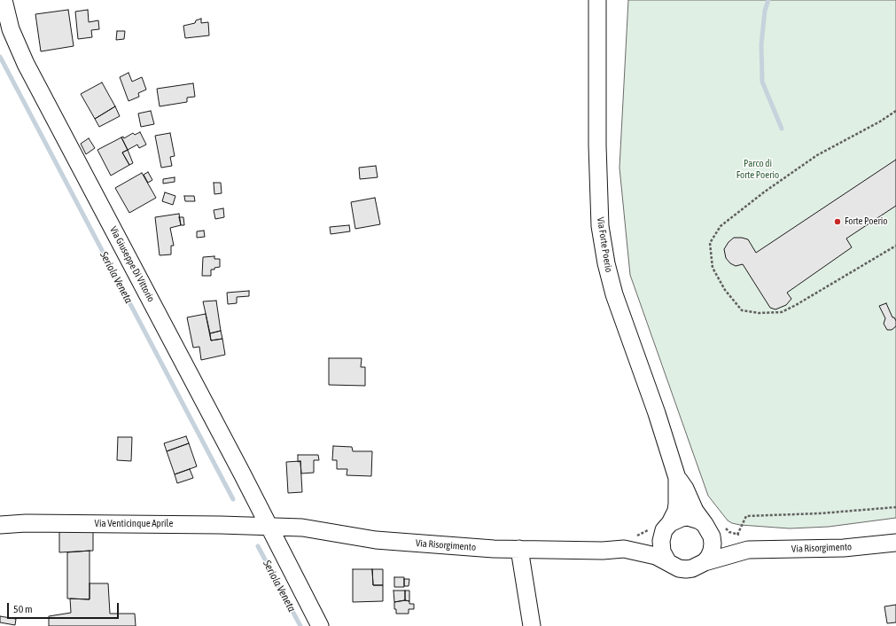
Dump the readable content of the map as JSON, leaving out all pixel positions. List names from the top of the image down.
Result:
{
  "streets": {
    "street": [
      "Via Forte Poerio",
      "Via Giuseppe Di Vittorio",
      "Via Venticinque Aprile",
      "Via Risorgimento"
    ]
  },
  "crossings": [
    ["Via Forte Poerio", "Via Risorgimento"],
    ["Via Giuseppe Di Vittorio", "Via Venticinque Aprile"],
    ["Via Giuseppe Di Vittorio", "Via Risorgimento"],
    ["Via Venticinque Aprile", "Via Risorgimento"]
  ],
  "water": ["Seriola Veneta"],
  "parks": ["Parco di Forte Poerio"],
  "places": ["Forte Poerio"],
  "scale_bar": "50 m"
}
